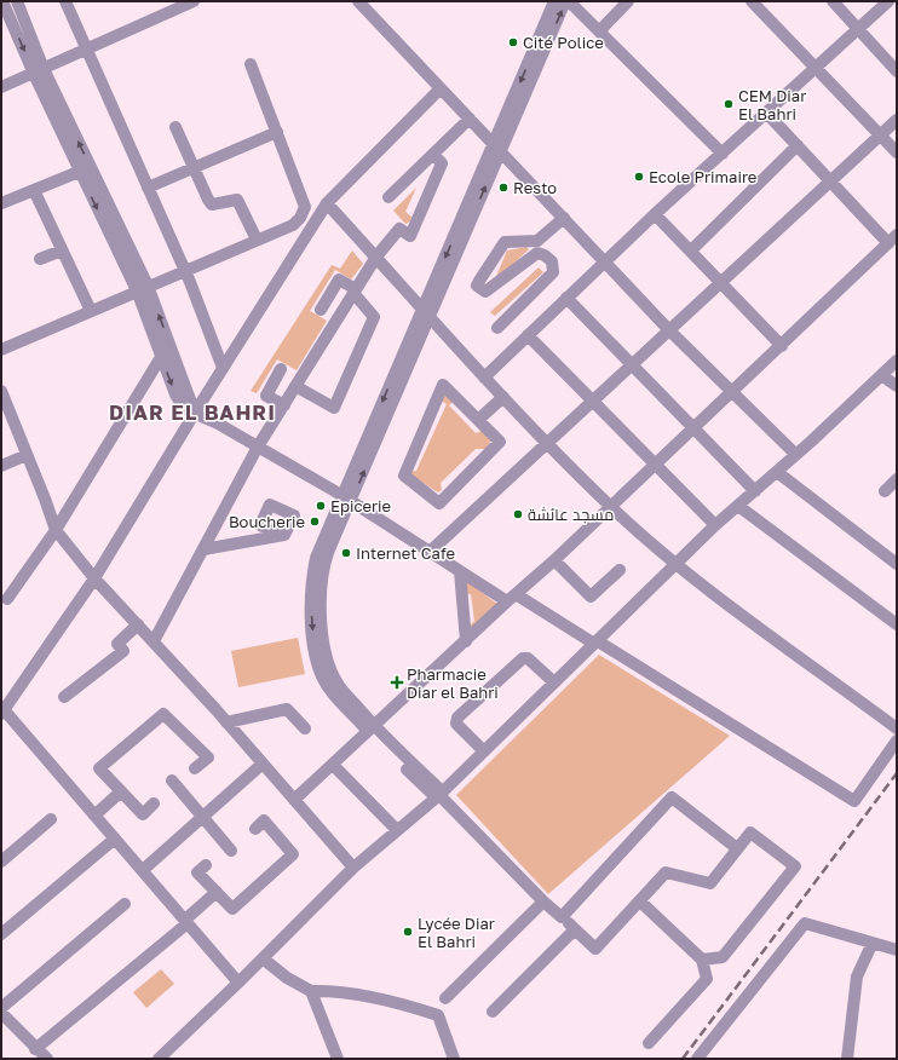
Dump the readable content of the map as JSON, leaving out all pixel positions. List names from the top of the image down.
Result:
{
  "districts": ["DIAR EL BAHRI"],
  "places": {
    "other": [
      "Cité Police",
      "CEM Diar El Bahri",
      "Ecole Primaire",
      "Resto",
      "Epicerie",
      "مسجد عائشة",
      "Boucherie",
      "Internet Cafe",
      "Lycée Diar El Bahri"
    ],
    "health": ["Pharmacie Diar el Bahri"]
  }
}
